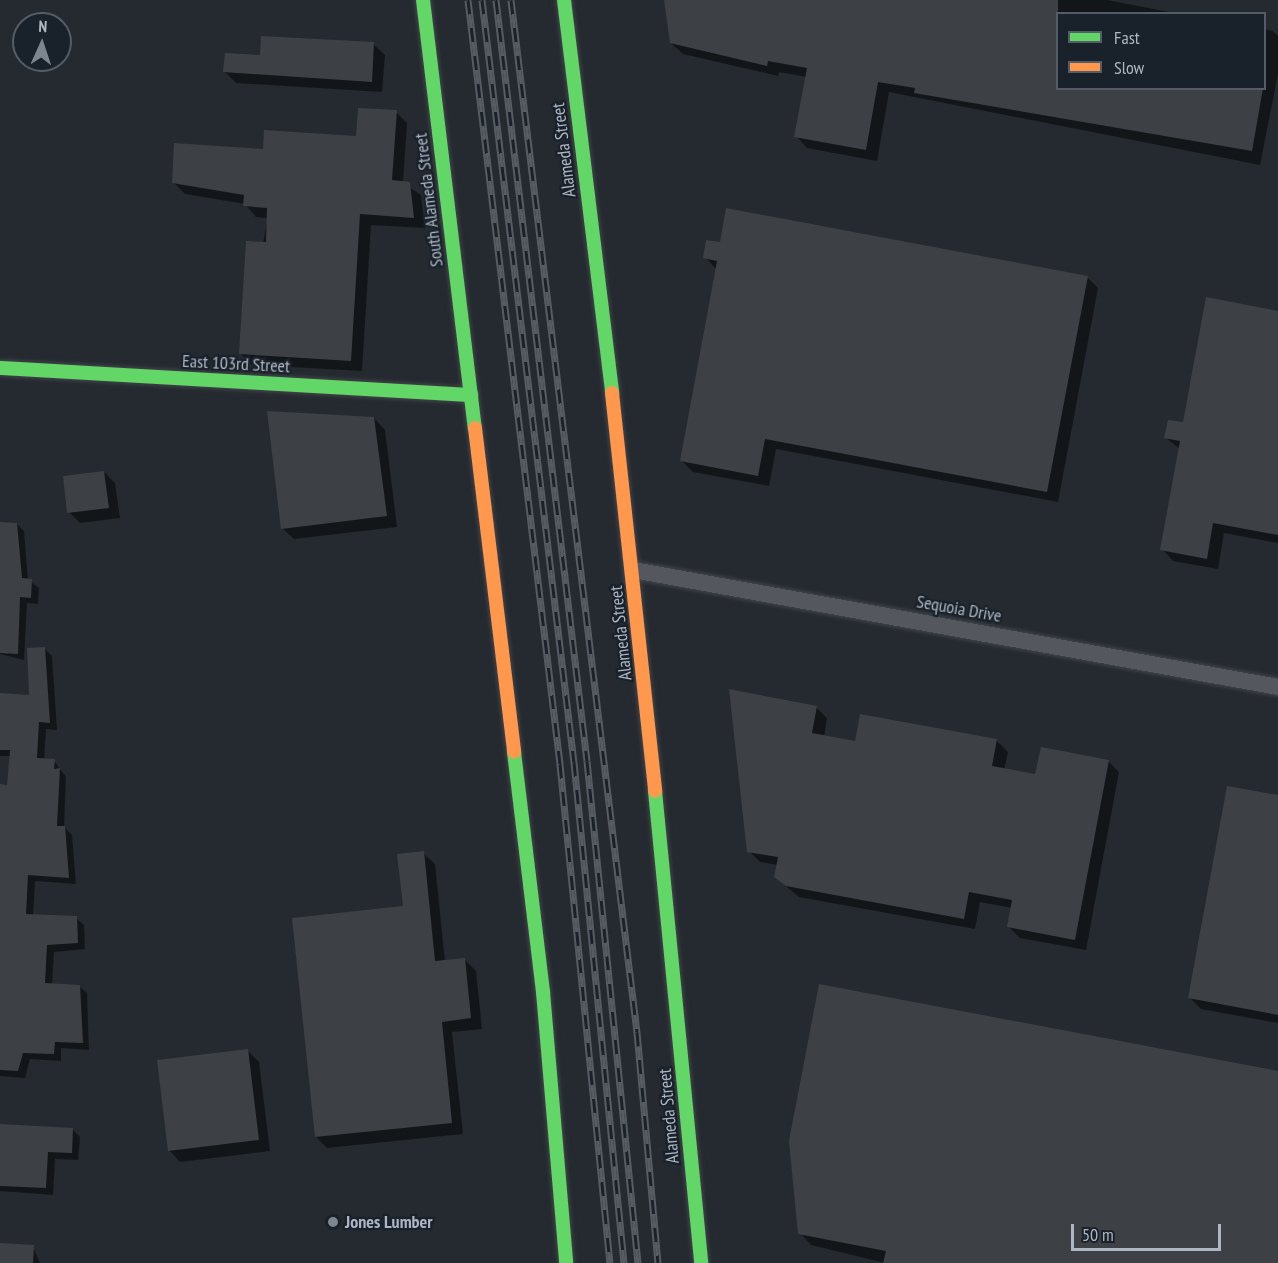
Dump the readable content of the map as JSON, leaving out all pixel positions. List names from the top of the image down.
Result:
{
  "streets": {
    "street": [
      "Alameda Street",
      "South Alameda Street",
      "East 103rd Street",
      "Sequoia Drive"
    ]
  },
  "crossings": [
    ["Alameda Street", "Sequoia Drive"],
    ["South Alameda Street", "East 103rd Street"]
  ],
  "places": ["Jones Lumber"],
  "legend": ["Fast", "Slow"],
  "scale_bar": "50 m",
  "north": "top"
}
